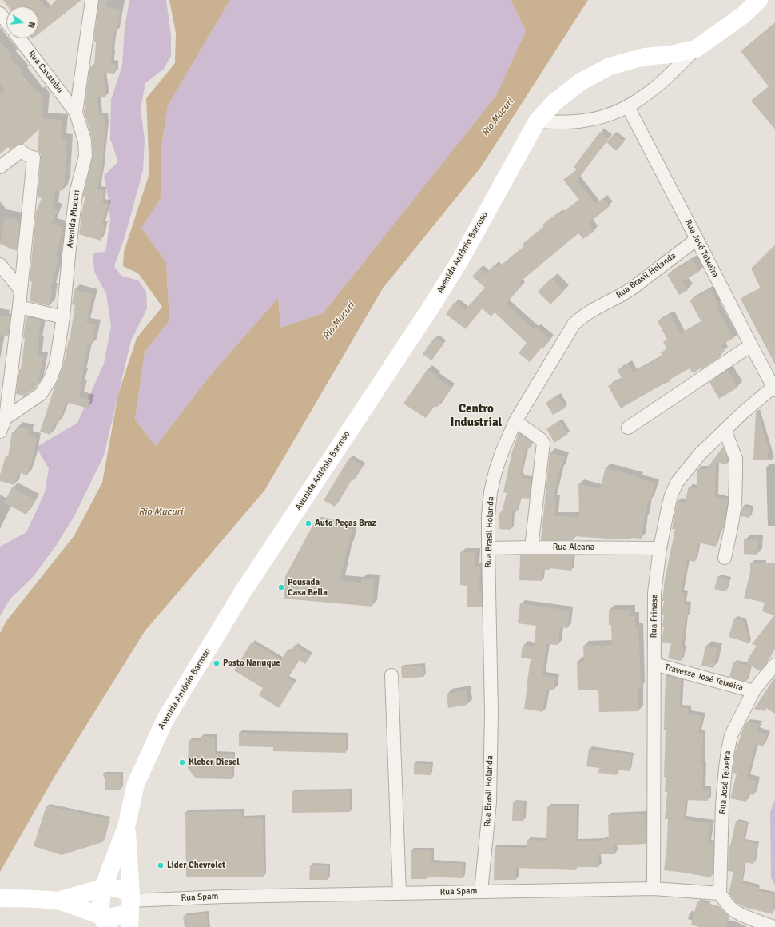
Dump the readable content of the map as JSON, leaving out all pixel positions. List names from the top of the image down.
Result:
{
  "streets": {
    "main road": ["Avenida Antônio Barroso"],
    "street": [
      "Rua Caxambu",
      "Avenida Mucuri",
      "Rua José Teixeira",
      "Rua Brasil Holanda",
      "Rua Alcana",
      "Rua Frinasa",
      "Travessa José Teixeira",
      "Rua Spam"
    ]
  },
  "crossings": [
    ["Rua Caxambu", "Avenida Mucuri"],
    ["Rua José Teixeira", "Rua Brasil Holanda"],
    ["Rua José Teixeira", "Rua Frinasa"],
    ["Rua José Teixeira", "Travessa José Teixeira"],
    ["Rua José Teixeira", "Rua Spam"],
    ["Avenida Antônio Barroso", "Rua Spam"],
    ["Rua Brasil Holanda", "Rua Alcana"],
    ["Rua Brasil Holanda", "Rua Spam"],
    ["Rua Alcana", "Rua Frinasa"],
    ["Rua Frinasa", "Travessa José Teixeira"],
    ["Rua Frinasa", "Rua Spam"]
  ],
  "districts": ["Centro Industrial"],
  "water": ["Rio Mucuri"],
  "places": [
    "Auto Peças Braz",
    "Pousada Casa Bella",
    "Posto Nanuque",
    "Kleber Diesel",
    "Lider Chevrolet"
  ],
  "north": "right"
}
